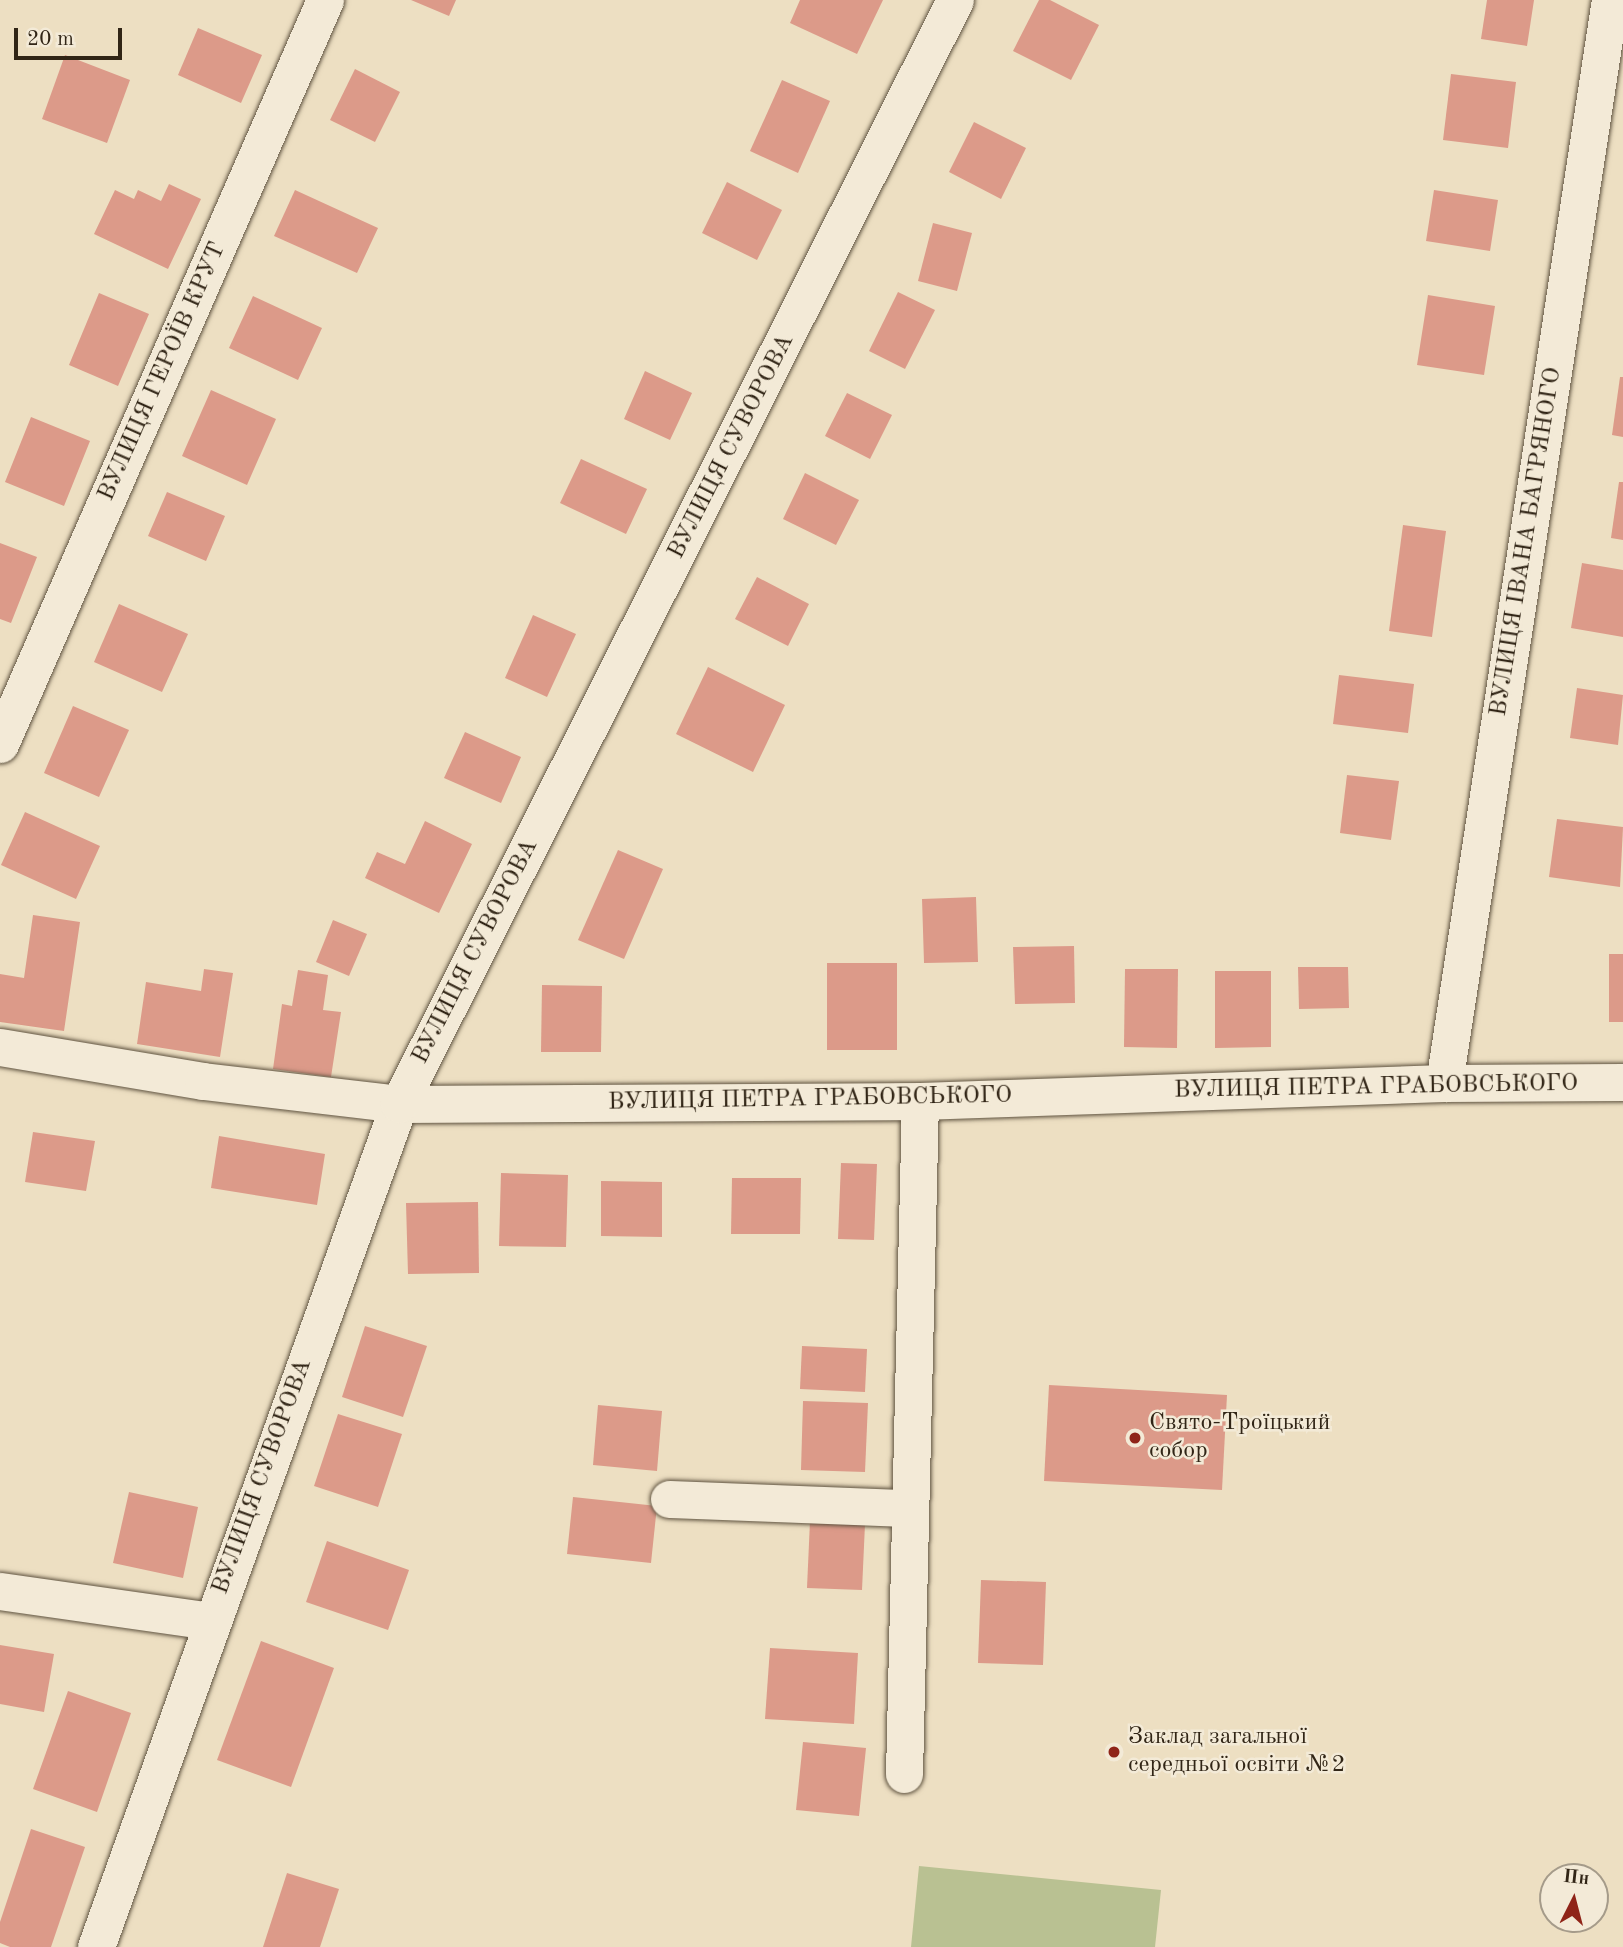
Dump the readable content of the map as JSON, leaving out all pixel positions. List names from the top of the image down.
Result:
{
  "streets": {
    "street": [
      "ВУЛИЦЯ ГЕРОЇВ КРУТ",
      "ВУЛИЦЯ СУВОРОВА",
      "ВУЛИЦЯ ІВАНА БАГРЯНОГО",
      "ВУЛИЦЯ ПЕТРА ГРАБОВСЬКОГО"
    ]
  },
  "crossings": [
    ["ВУЛИЦЯ СУВОРОВА", "ВУЛИЦЯ ПЕТРА ГРАБОВСЬКОГО"],
    ["ВУЛИЦЯ ІВАНА БАГРЯНОГО", "ВУЛИЦЯ ПЕТРА ГРАБОВСЬКОГО"]
  ],
  "places": ["Свято-Троїцький собор", "Заклад загальної середньої освіти №2"],
  "scale_bar": "20 m",
  "north": "top"
}
